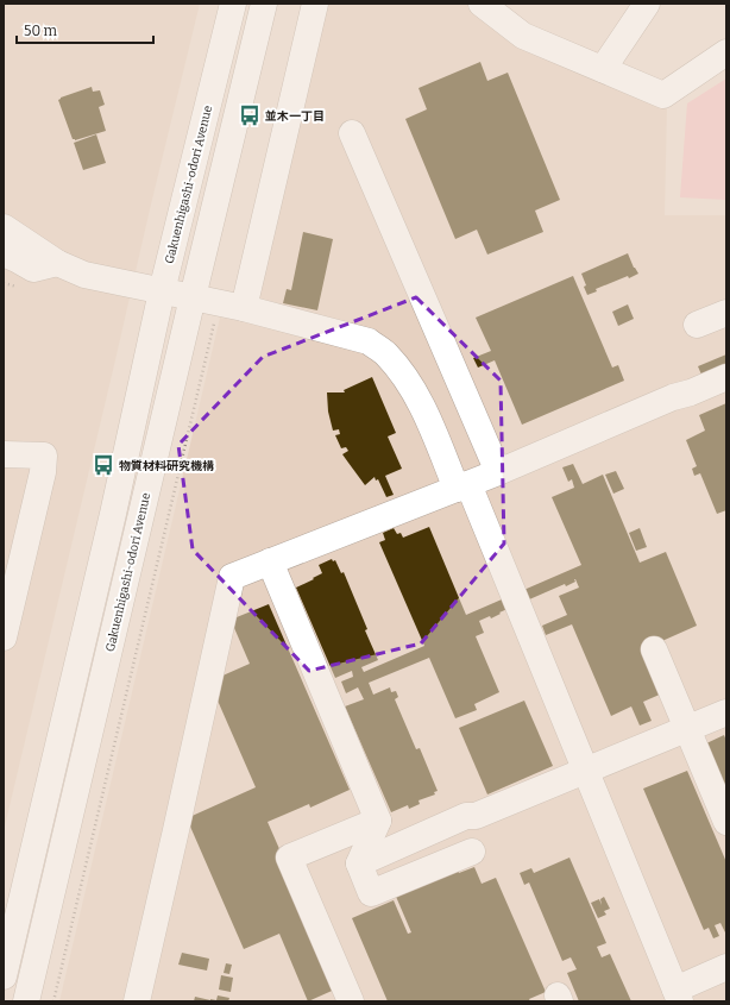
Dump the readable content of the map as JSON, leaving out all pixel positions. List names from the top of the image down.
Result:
{
  "streets": {
    "main road": ["Gakuenhigashi-odori Avenue"]
  },
  "places": {
    "bus stop": ["並木一丁目", "物質材料研究機構"]
  },
  "scale_bar": "50 m"
}
